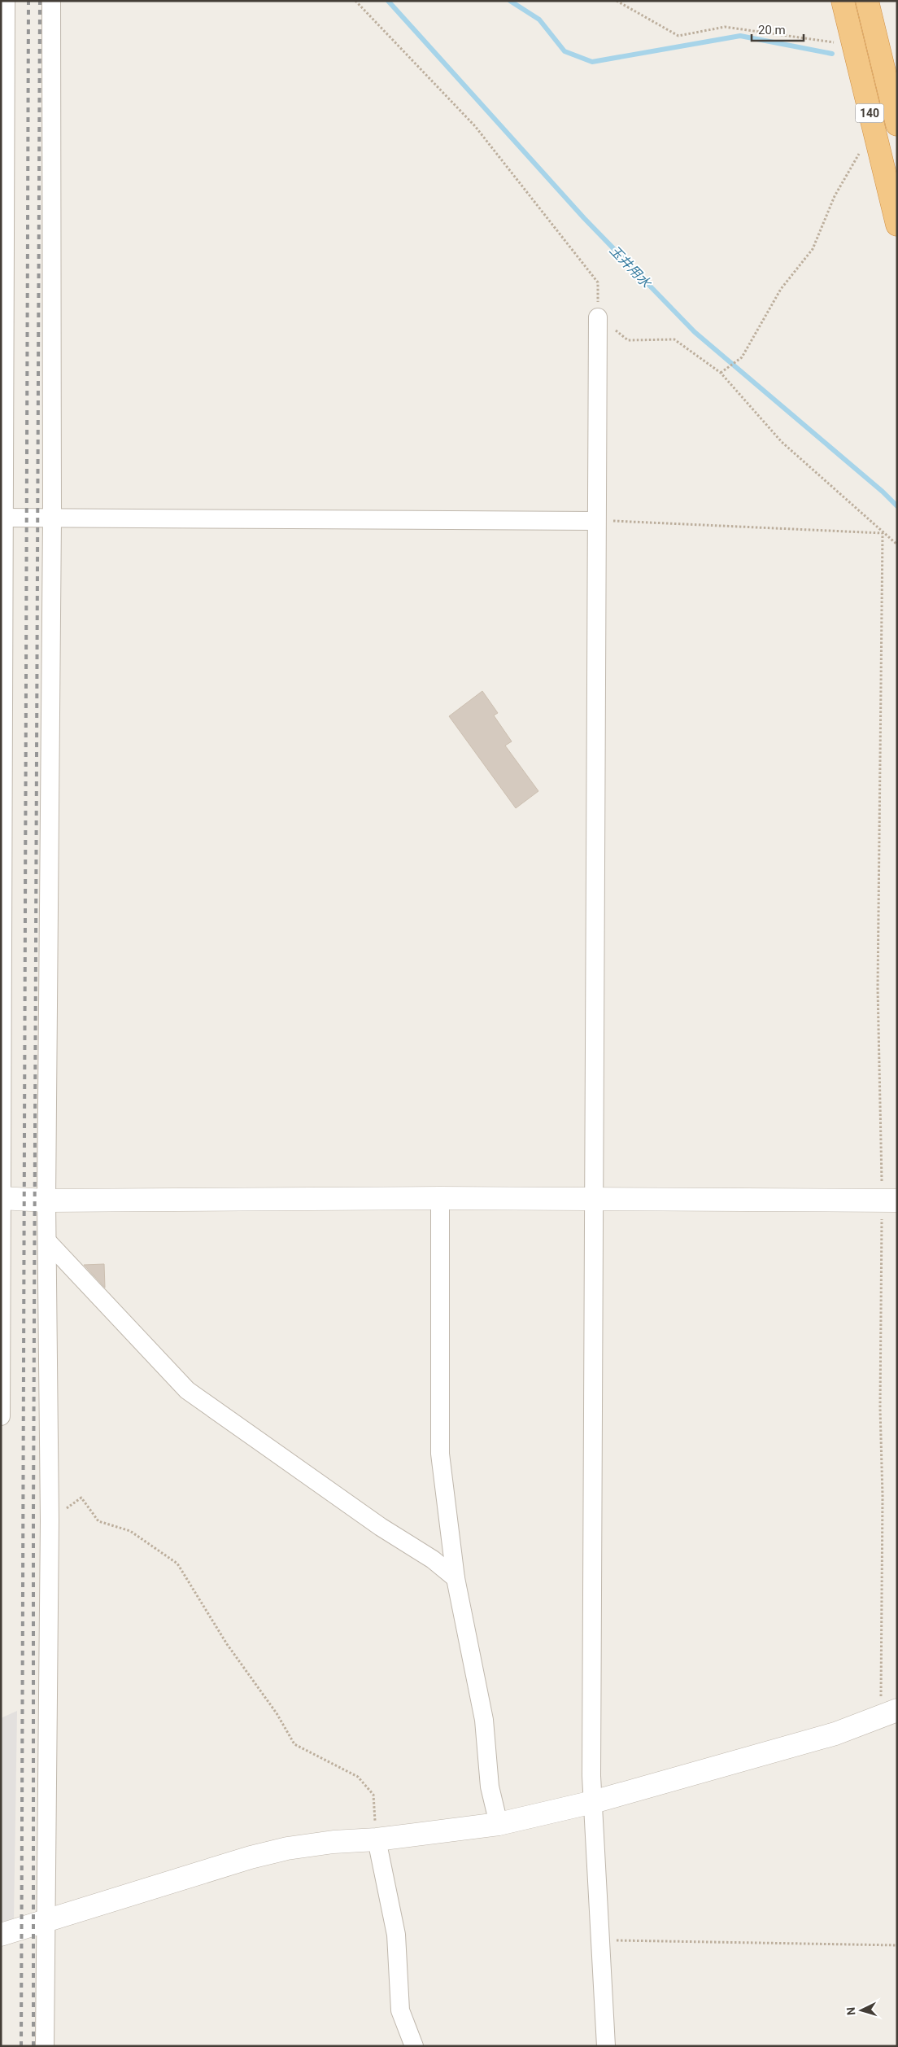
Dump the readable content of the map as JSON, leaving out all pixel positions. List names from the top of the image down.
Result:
{
  "streets": {
    "highway": ["140"]
  },
  "water": ["玉井用水"],
  "scale_bar": "20 m",
  "north": "left"
}
